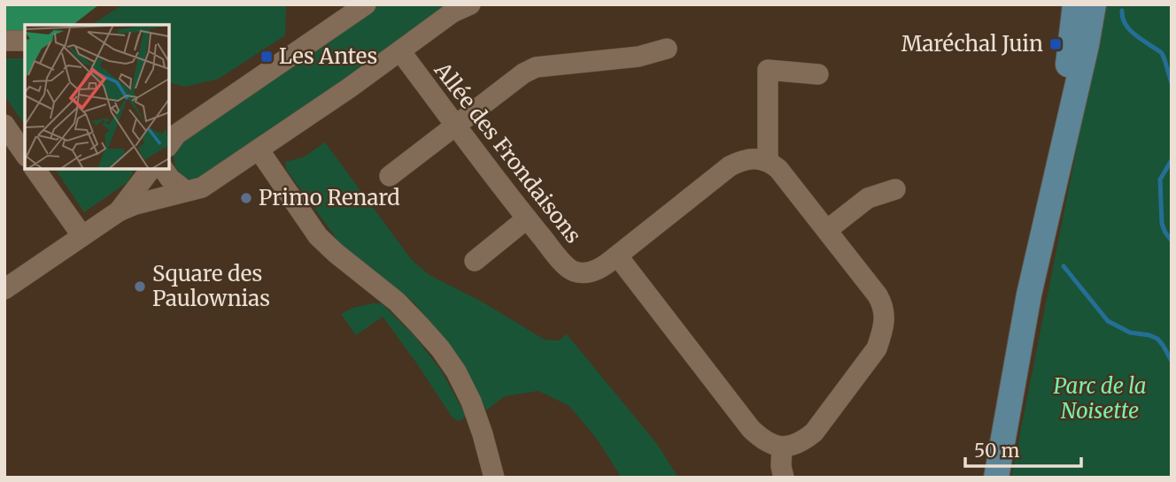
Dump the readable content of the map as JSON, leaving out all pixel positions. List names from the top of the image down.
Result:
{
  "streets": {
    "street": ["Allée des Frondaisons"]
  },
  "parks": ["Parc de la Noisette"],
  "places": {
    "transit": ["Maréchal Juin", "Les Antes"],
    "other": ["Primo Renard", "Square des Paulownias"]
  },
  "scale_bar": "50 m"
}
